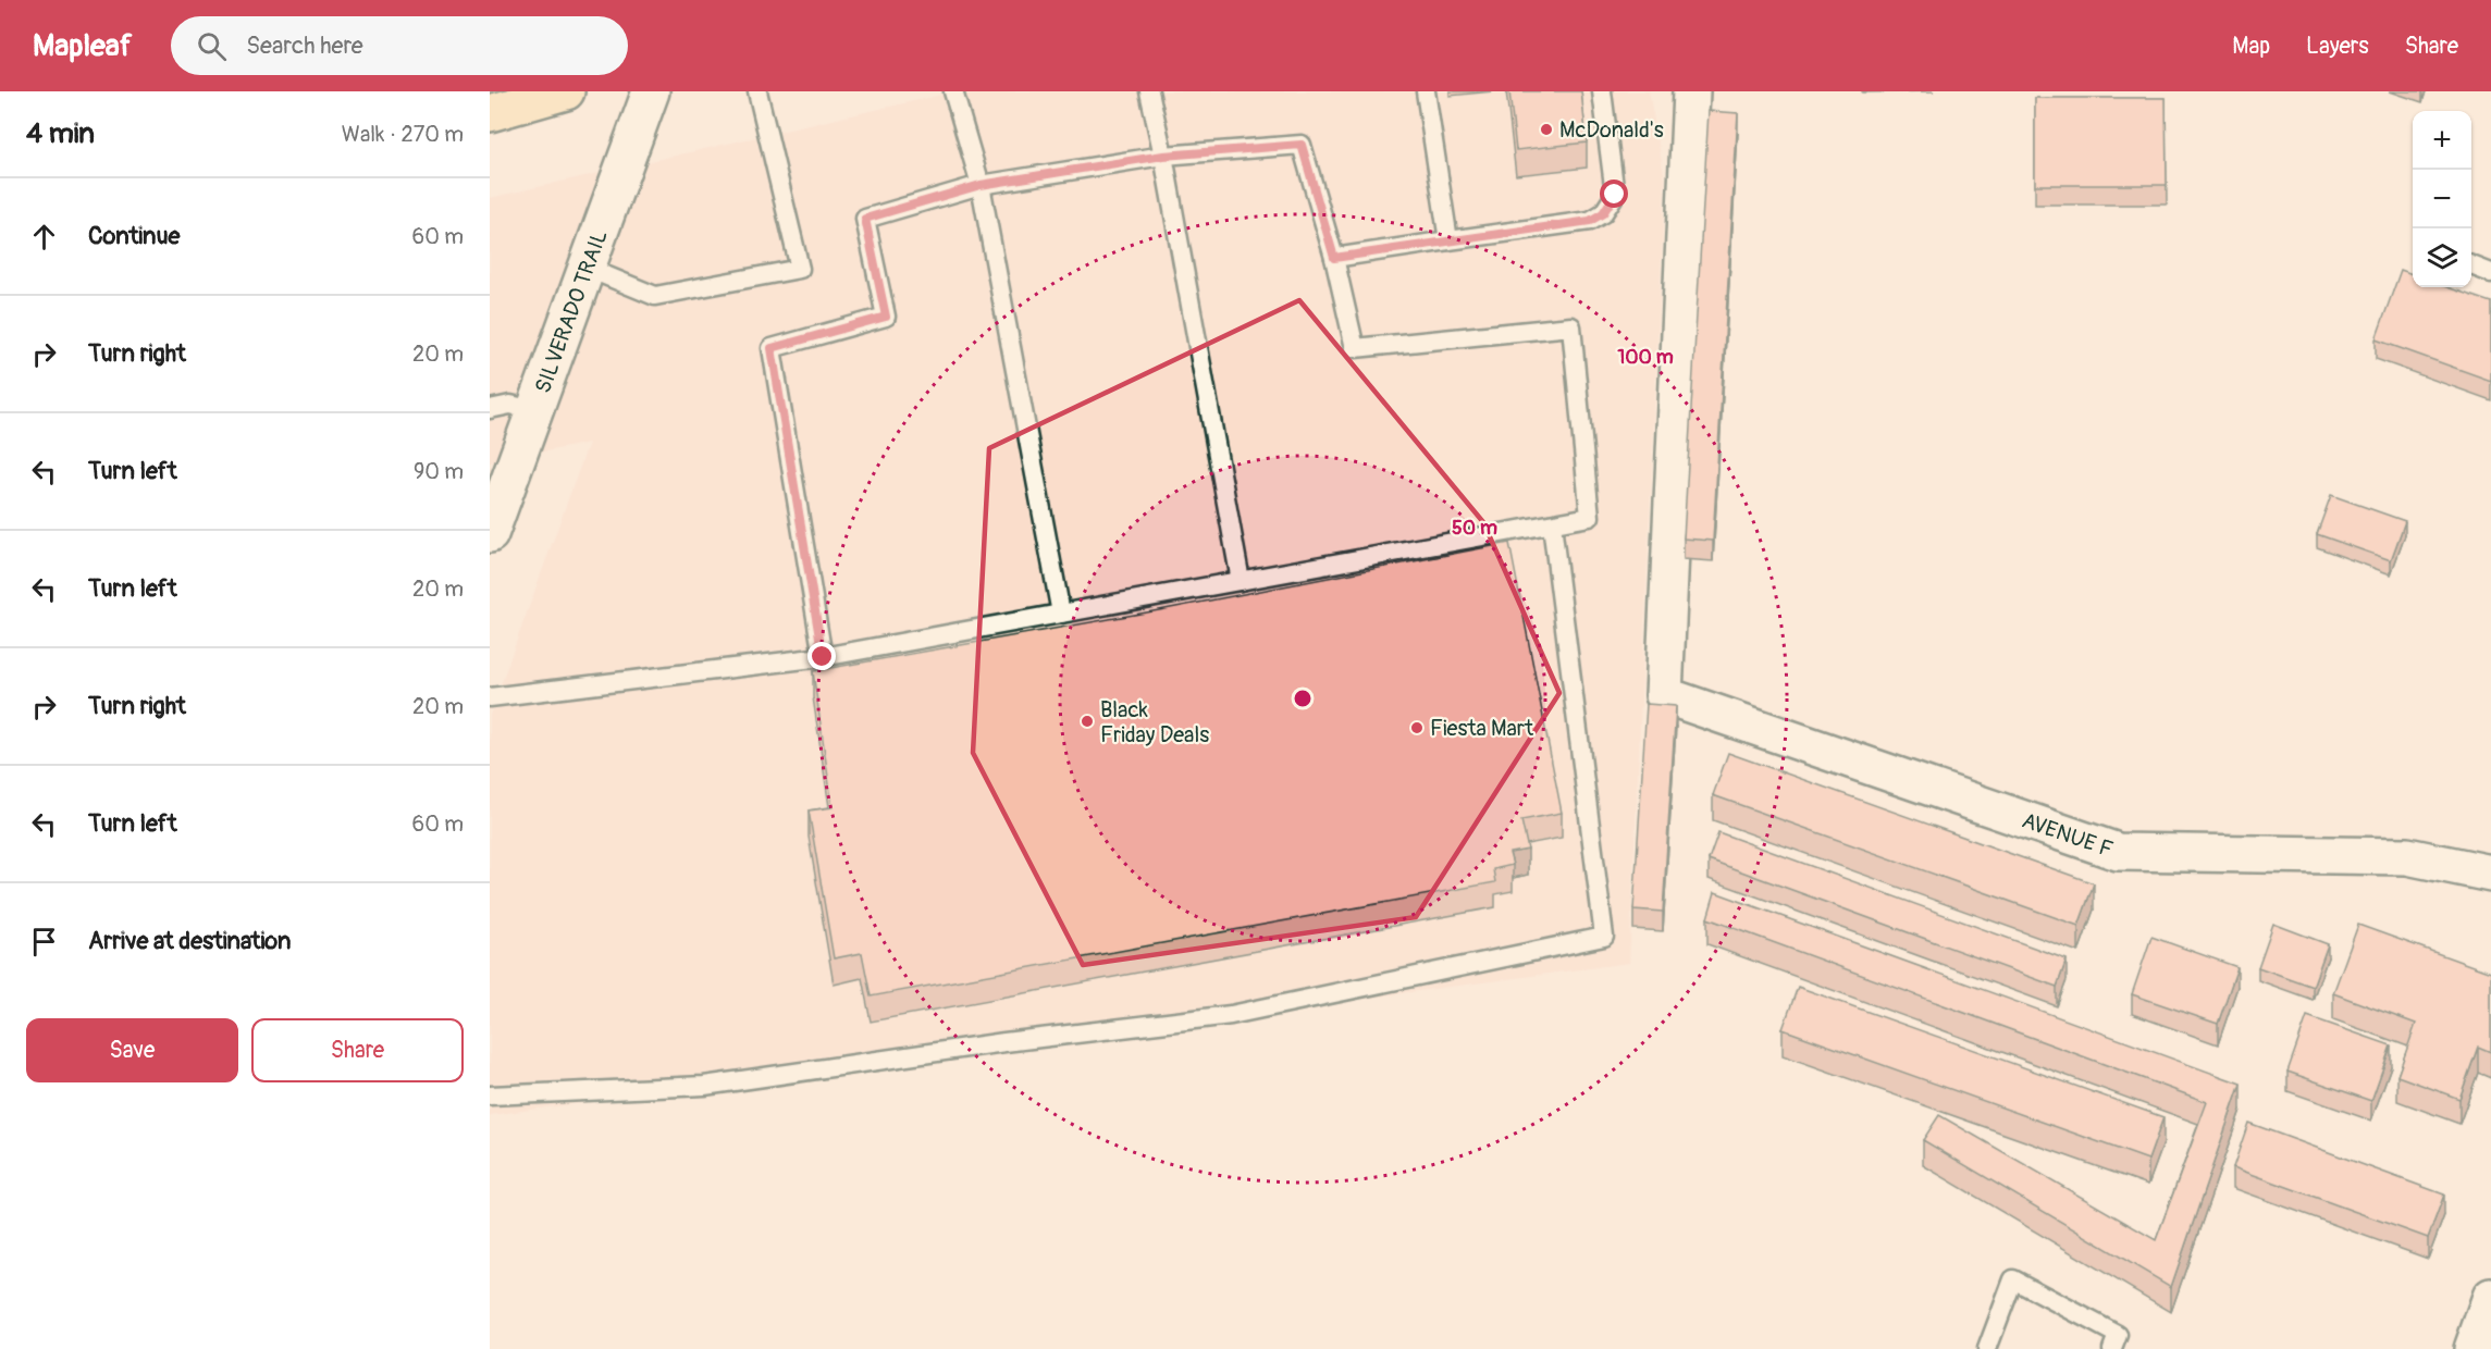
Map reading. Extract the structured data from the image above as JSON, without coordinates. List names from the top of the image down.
{
  "streets": {
    "street": ["SILVERADO TRAIL", "AVENUE F"]
  },
  "places": ["McDonald's", "Black Friday Deals", "Fiesta Mart"],
  "page": {
    "header": "Mapleaf",
    "search": "Search here",
    "nav": ["Map", "Layers", "Share"],
    "heading": ["4 min", "Walk · 270 m"],
    "map_buttons": ["+", "−"],
    "list": [
      ["Continue", "60 m"],
      ["Turn right", "20 m"],
      ["Turn left", "90 m"],
      ["Turn left", "20 m"],
      ["Turn right", "20 m"],
      ["Turn left", "60 m"],
      "Arrive at destination"
    ],
    "buttons": ["Save", "Share"]
  },
  "rings": ["100 m", "50 m"]
}
